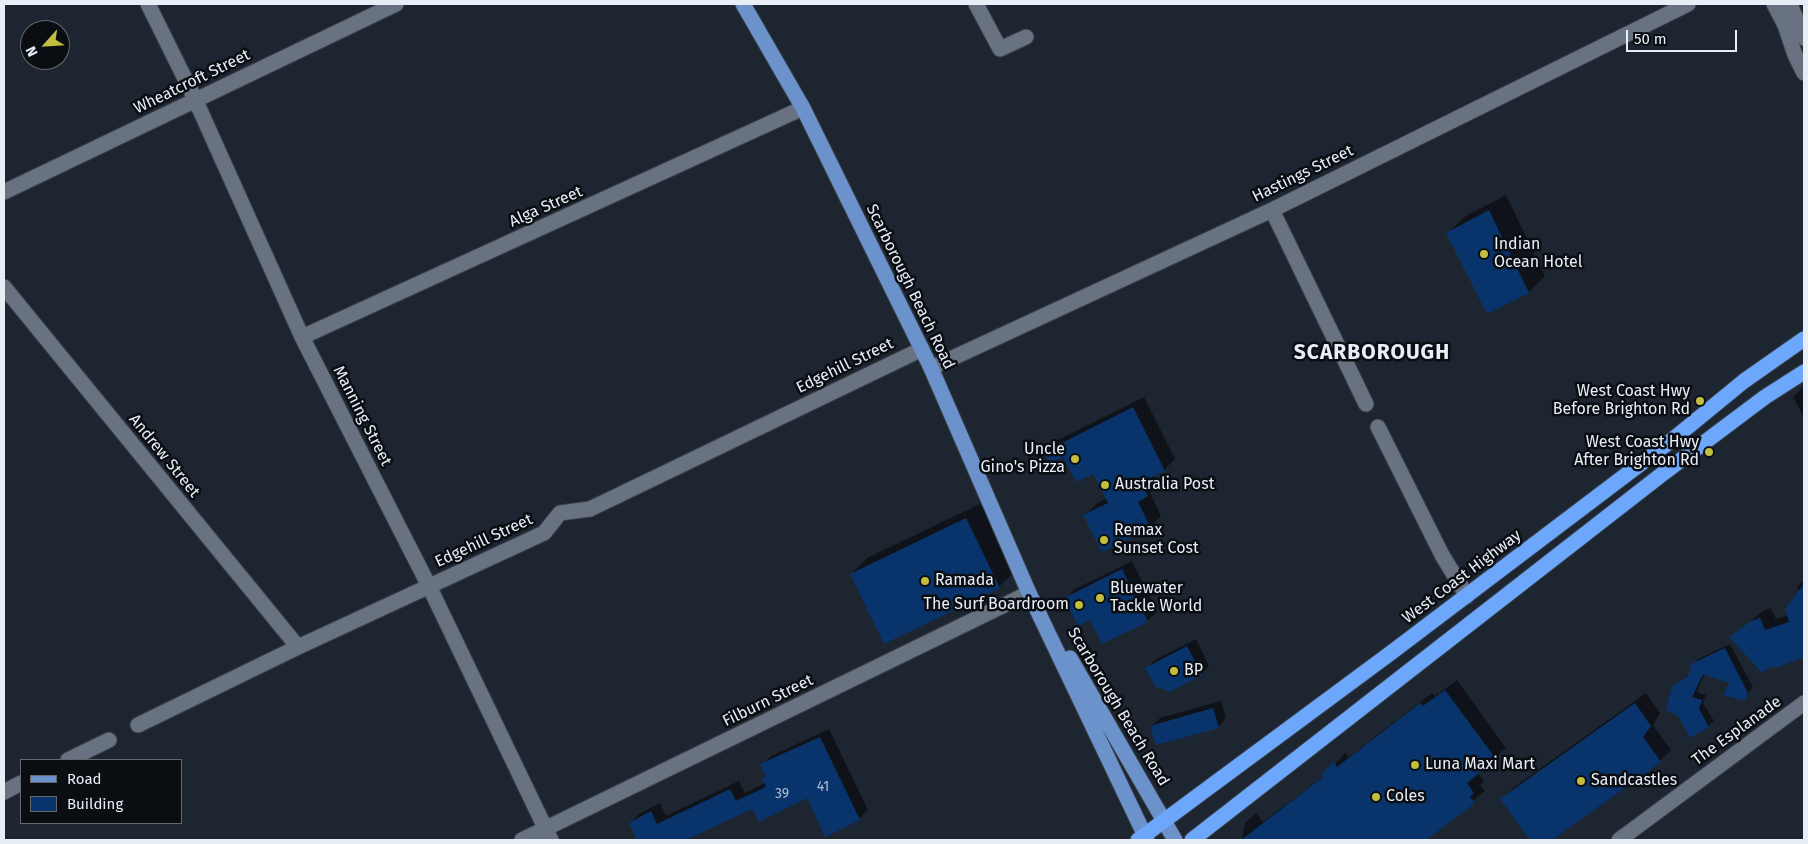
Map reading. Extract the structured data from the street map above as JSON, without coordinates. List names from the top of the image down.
{
  "streets": {
    "highway": ["West Coast Highway"],
    "main road": ["Scarborough Beach Road"],
    "street": [
      "Wheatcroft Street",
      "Hastings Street",
      "Alga Street",
      "Edgehill Street",
      "Manning Street",
      "Andrew Street",
      "Filburn Street",
      "The Esplanade"
    ]
  },
  "crossings": [
    ["Wheatcroft Street", "Manning Street"],
    ["Hastings Street", "Scarborough Beach Road"],
    ["Alga Street", "Scarborough Beach Road"],
    ["Alga Street", "Manning Street"],
    ["Scarborough Beach Road", "Edgehill Street"],
    ["Scarborough Beach Road", "West Coast Highway"],
    ["Scarborough Beach Road", "Filburn Street"],
    ["Edgehill Street", "Manning Street"],
    ["Edgehill Street", "Andrew Street"],
    ["Manning Street", "Filburn Street"]
  ],
  "districts": ["SCARBOROUGH"],
  "places": [
    "Indian Ocean Hotel",
    "West Coast Hwy Before Brighton Rd",
    "West Coast Hwy After Brighton Rd",
    "Uncle Gino's Pizza",
    "Australia Post",
    "Remax Sunset Cost",
    "Ramada",
    "Bluewater Tackle World",
    "The Surf Boardroom",
    "BP",
    "Luna Maxi Mart",
    "Sandcastles",
    "Coles"
  ],
  "house_numbers": ["41", "39"],
  "legend": ["Road", "Building"],
  "scale_bar": "50 m",
  "north": "bottom left"
}
